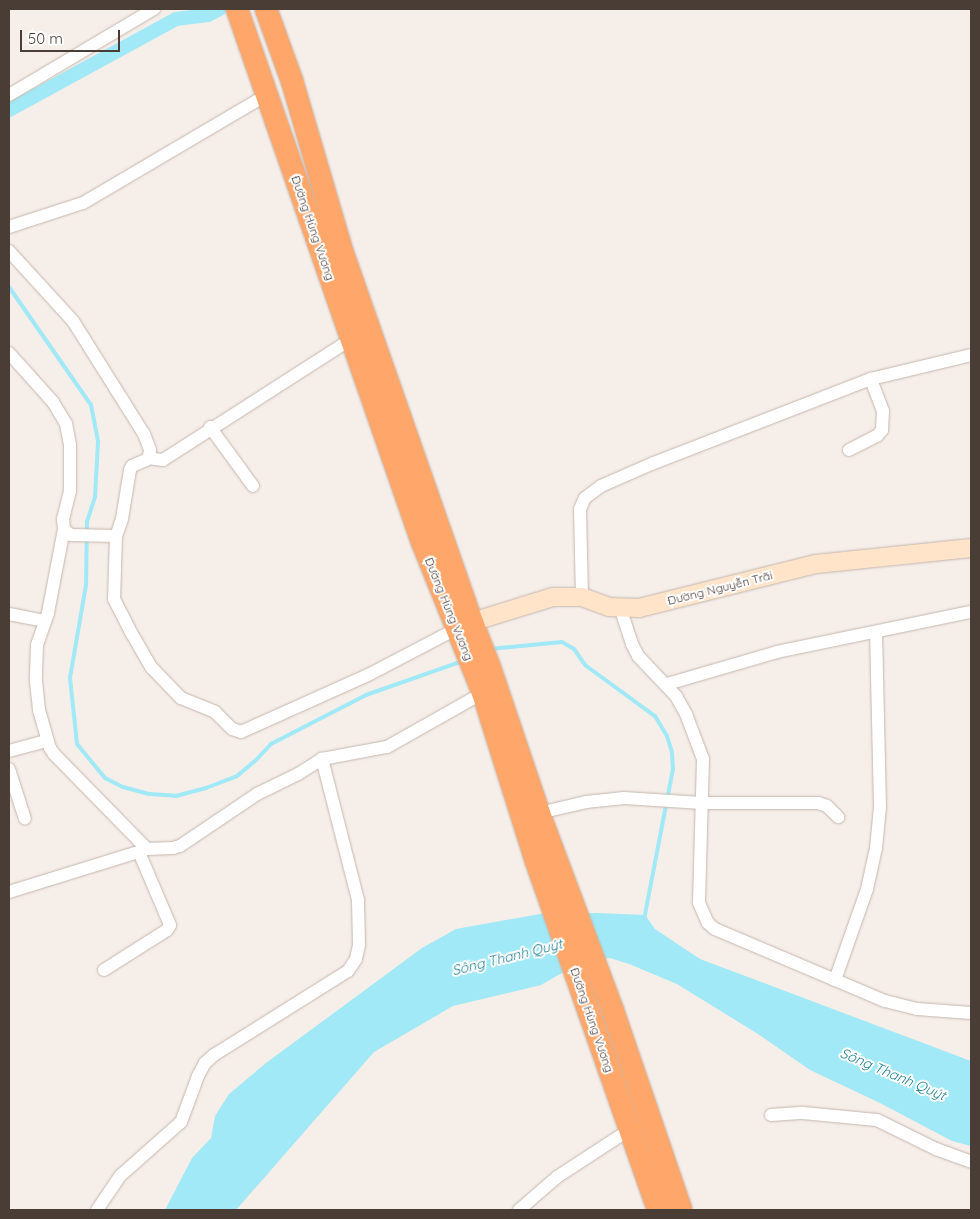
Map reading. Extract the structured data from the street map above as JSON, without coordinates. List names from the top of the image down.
{
  "streets": {
    "highway": ["Đường Hùng Vương"],
    "street": ["Đường Nguyễn Trãi"]
  },
  "crossings": [
    ["Đường Hùng Vương", "Đường Nguyễn Trãi"]
  ],
  "water": ["Sông Thanh Quýt"],
  "scale_bar": "50 m"
}
